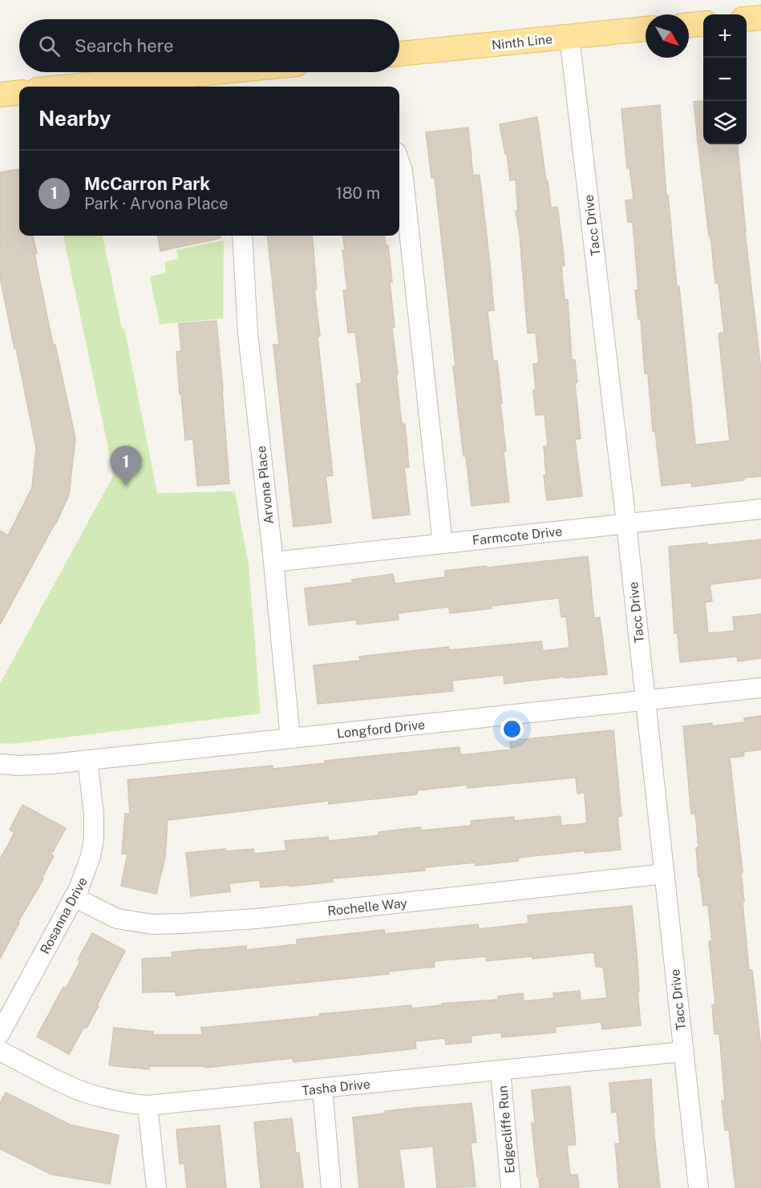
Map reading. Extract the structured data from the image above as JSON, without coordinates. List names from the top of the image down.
{
  "streets": {
    "main road": ["Ninth Line"],
    "street": [
      "Tacc Drive",
      "Arvona Place",
      "Farmcote Drive",
      "Longford Drive",
      "Rochelle Way",
      "Rosanna Drive",
      "Tasha Drive",
      "Edgecliffe Run"
    ]
  },
  "crossings": [
    ["Ninth Line", "Tacc Drive"],
    ["Tacc Drive", "Farmcote Drive"],
    ["Tacc Drive", "Longford Drive"],
    ["Tacc Drive", "Rochelle Way"],
    ["Tacc Drive", "Tasha Drive"],
    ["Arvona Place", "Farmcote Drive"],
    ["Arvona Place", "Longford Drive"],
    ["Longford Drive", "Rosanna Drive"],
    ["Rochelle Way", "Rosanna Drive"],
    ["Tasha Drive", "Edgecliffe Run"]
  ],
  "north": "bottom right",
  "page": {
    "map_buttons": ["+", "−"],
    "search": "Search here",
    "heading": "Nearby",
    "list": [
      {
        "mark": "1",
        "name": "McCarron Park",
        "note": "Park · Arvona Place",
        "value": "180 m"
      }
    ],
    "pins": "1"
  }
}
